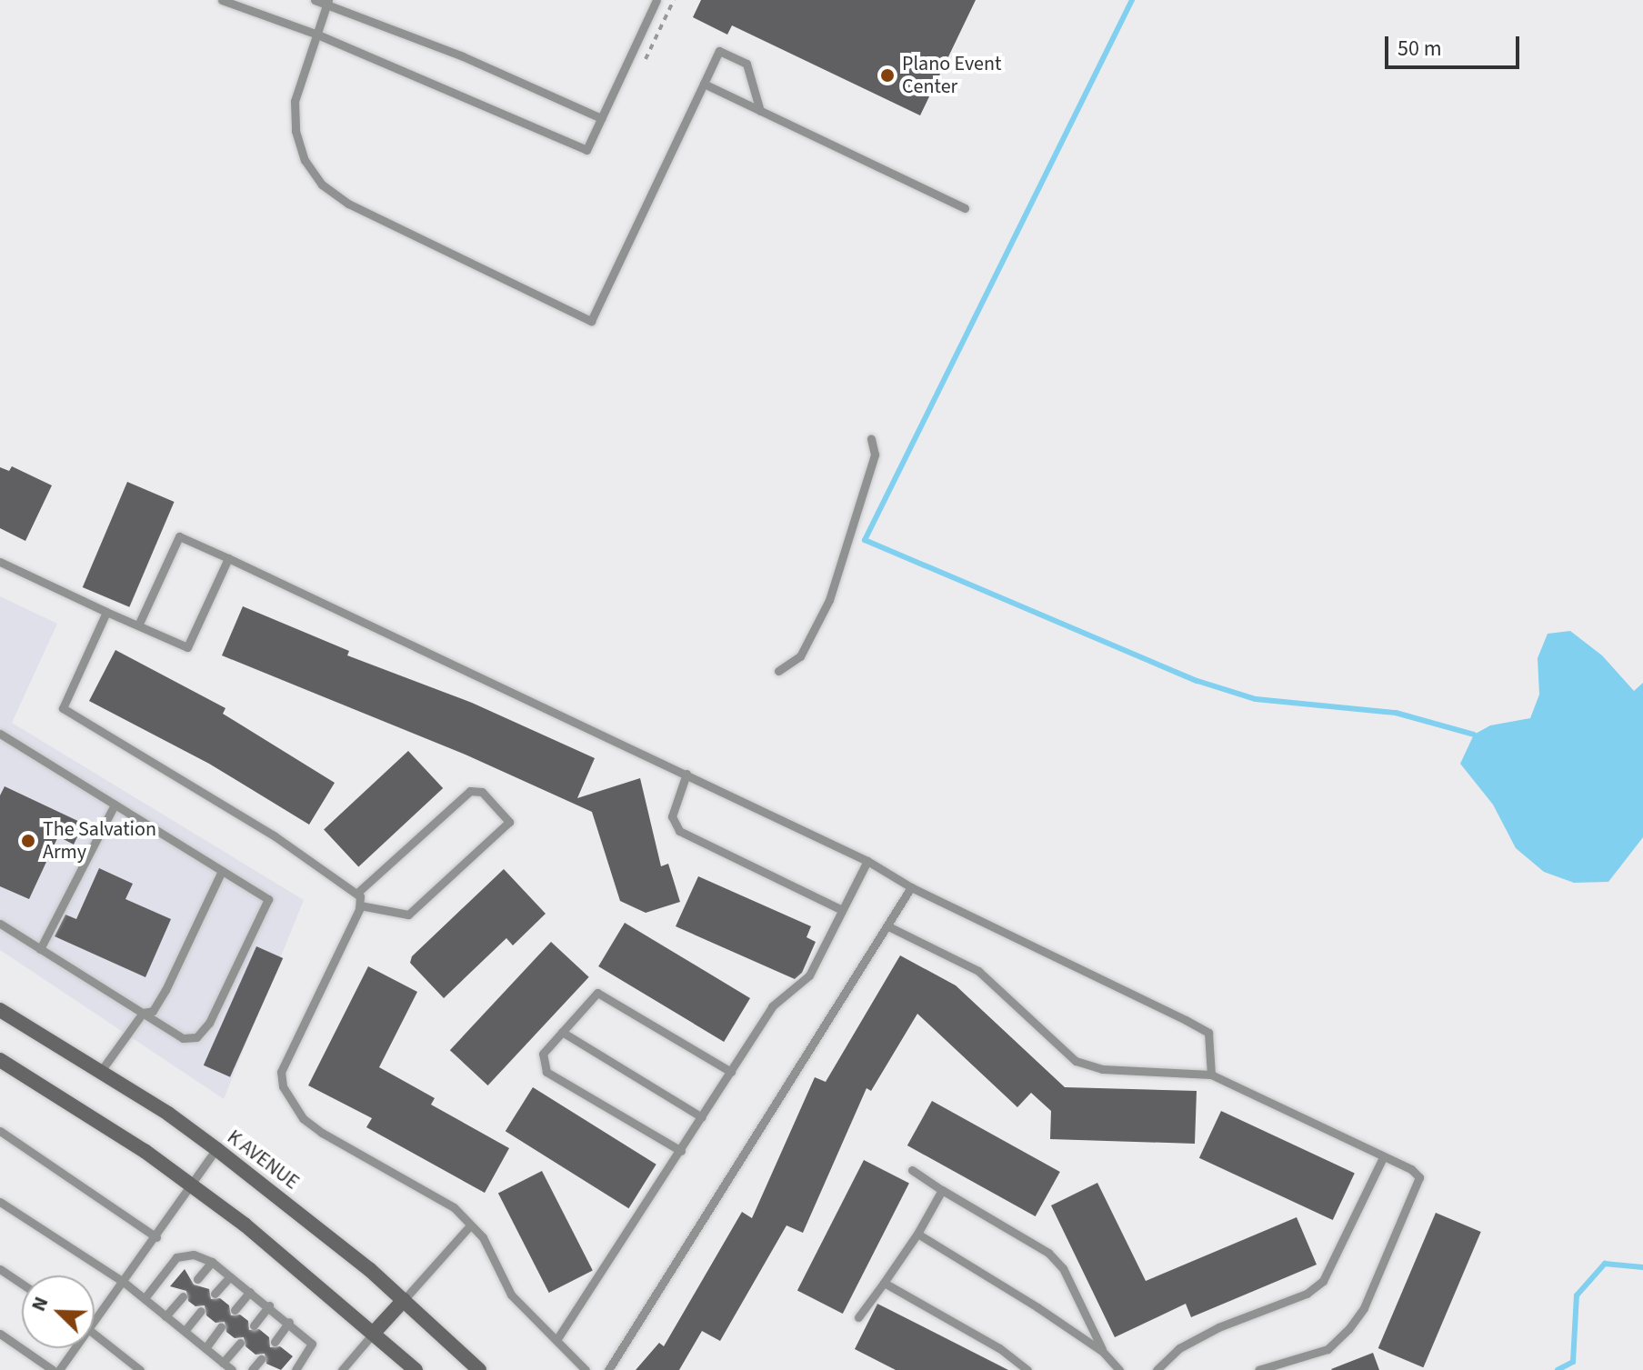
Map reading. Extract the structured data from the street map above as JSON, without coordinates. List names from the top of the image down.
{
  "streets": {
    "main road": ["K AVENUE"]
  },
  "places": ["Plano Event Center", "The Salvation Army"],
  "scale_bar": "50 m",
  "north": "top left"
}
